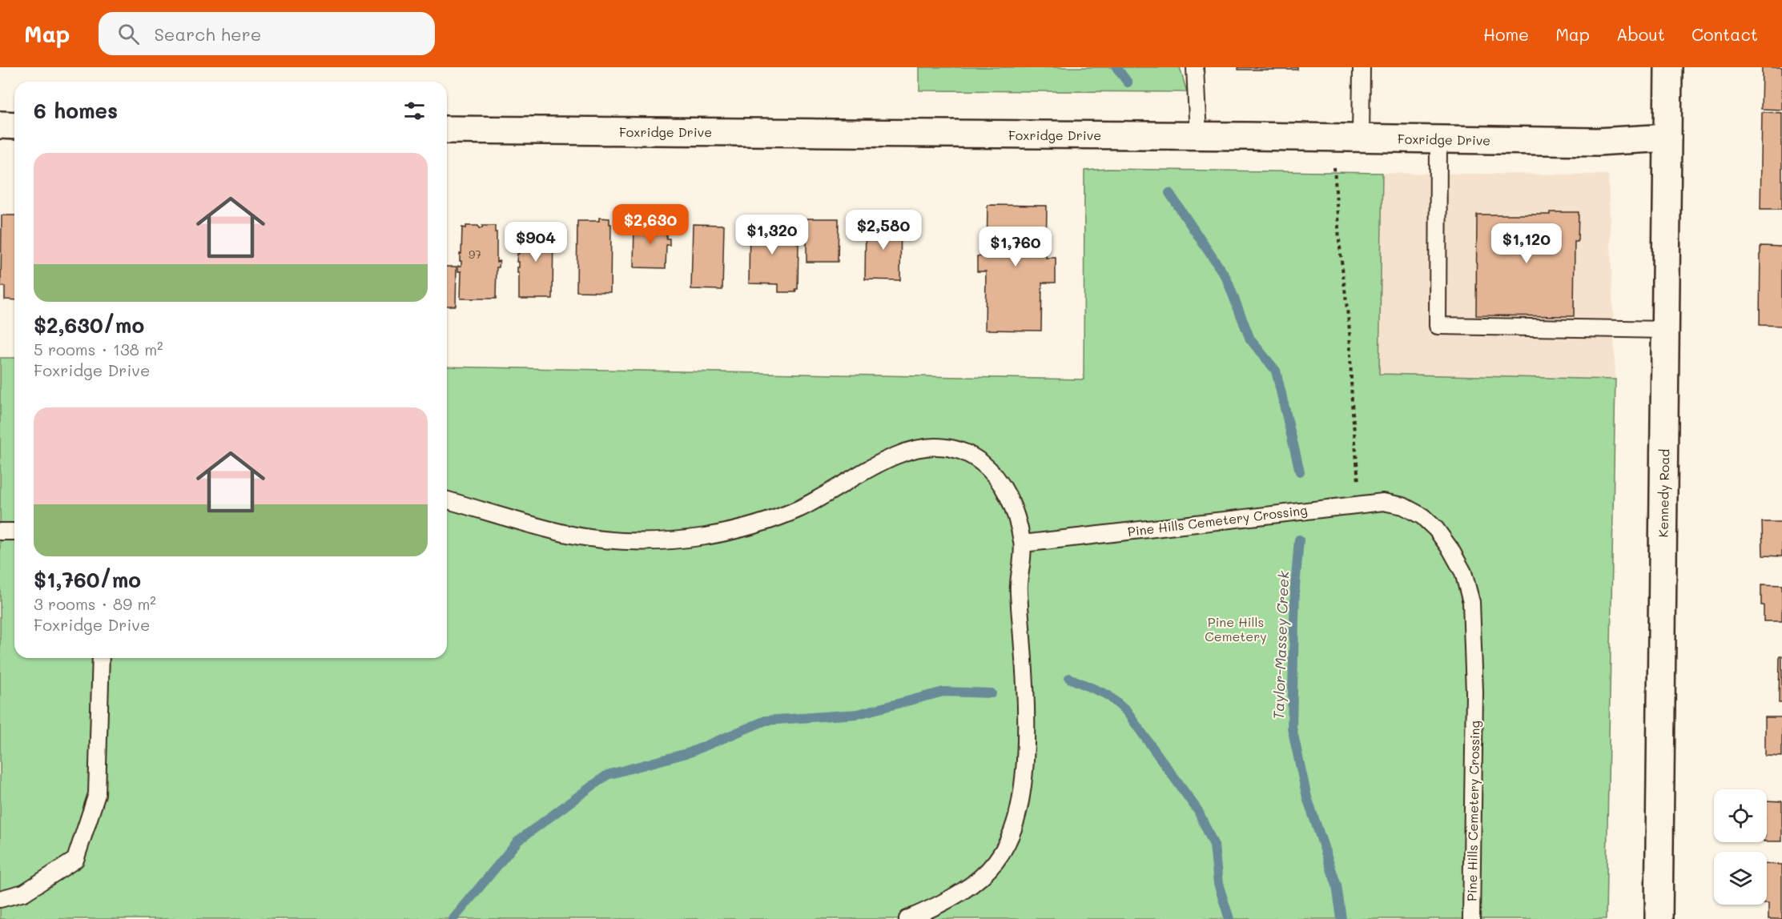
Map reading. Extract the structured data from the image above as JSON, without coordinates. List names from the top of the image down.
{
  "streets": {
    "street": ["Foxridge Drive", "Kennedy Road"],
    "lane": ["Pine Hills Cemetery Crossing"]
  },
  "crossings": [
    ["Foxridge Drive", "Kennedy Road"]
  ],
  "water": ["Taylor-Massey Creek"],
  "parks": ["Pine Hills Cemetery"],
  "house_numbers": ["97"],
  "page": {
    "header": "Map",
    "search": "Search here",
    "nav": [
      "Home",
      "Map",
      "About",
      "Contact"
    ],
    "heading": "6 homes",
    "list": [
      {
        "name": "$2,630/mo",
        "note": "5 rooms · 138 m² · Foxridge Drive"
      },
      {
        "name": "$1,760/mo",
        "note": "3 rooms · 89 m² · Foxridge Drive"
      }
    ],
    "price": [
      "$2,630",
      "$2,580",
      "$1,320",
      "$904",
      "$1,120",
      "$1,760"
    ]
  }
}
